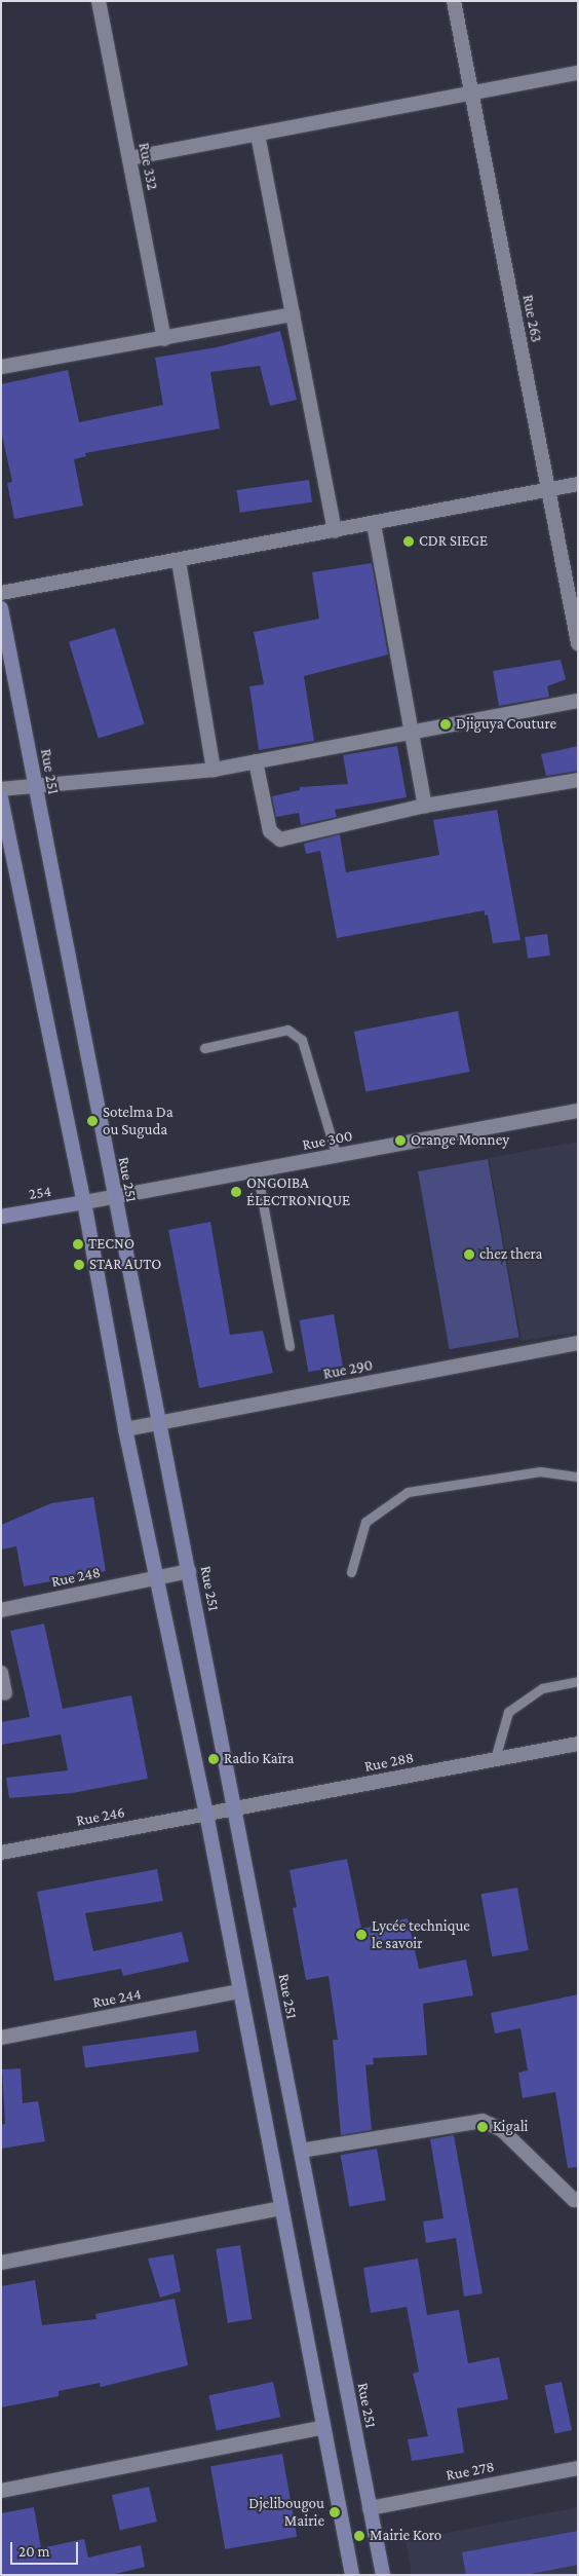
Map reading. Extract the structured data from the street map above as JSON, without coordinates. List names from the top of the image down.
{
  "streets": {
    "main road": ["Rue 251", "254"],
    "street": [
      "Rue 332",
      "Rue 263",
      "Rue 300",
      "Rue 290",
      "Rue 248",
      "Rue 288",
      "Rue 246",
      "Rue 244",
      "Rue 278"
    ]
  },
  "crossings": [
    ["Rue 251", "Rue 300"],
    ["Rue 251", "Rue 290"],
    ["Rue 251", "Rue 248"],
    ["Rue 251", "Rue 288"],
    ["Rue 251", "Rue 278"],
    ["Rue 300", "254"],
    ["Rue 288", "Rue 246"]
  ],
  "places": [
    "CDR SIEGE",
    "Djiguya Couture",
    "Sotelma Da ou Suguda",
    "Orange Monney",
    "ONGOIBA ÉLECTRONIQUE",
    "TECNO",
    "chez thera",
    "STAR AUTO",
    "Radio Kaïra",
    "Lycée technique le savoir",
    "Kigali",
    "Djelibougou Mairie",
    "Mairie Koro"
  ],
  "scale_bar": "20 m"
}
